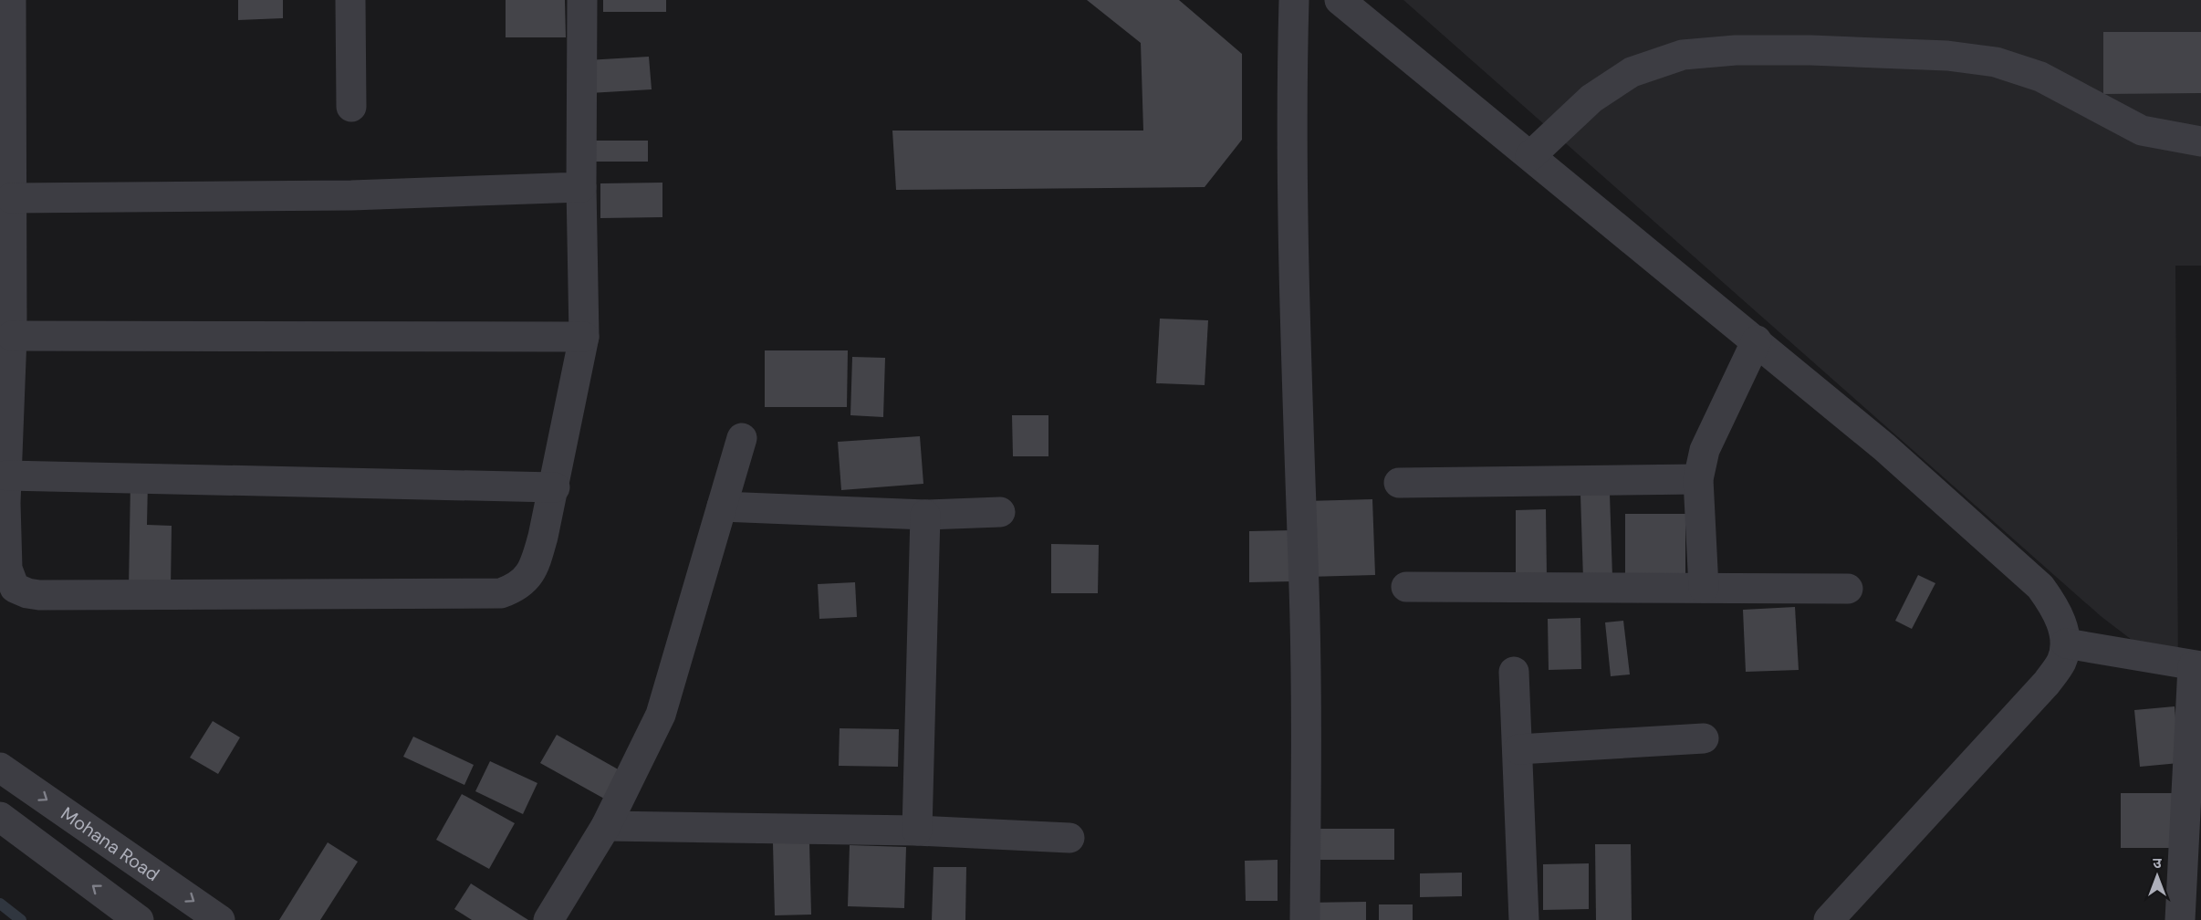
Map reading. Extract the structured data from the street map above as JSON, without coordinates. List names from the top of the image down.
{
  "streets": {
    "street": ["Mohana Road"]
  },
  "north": "top"
}
